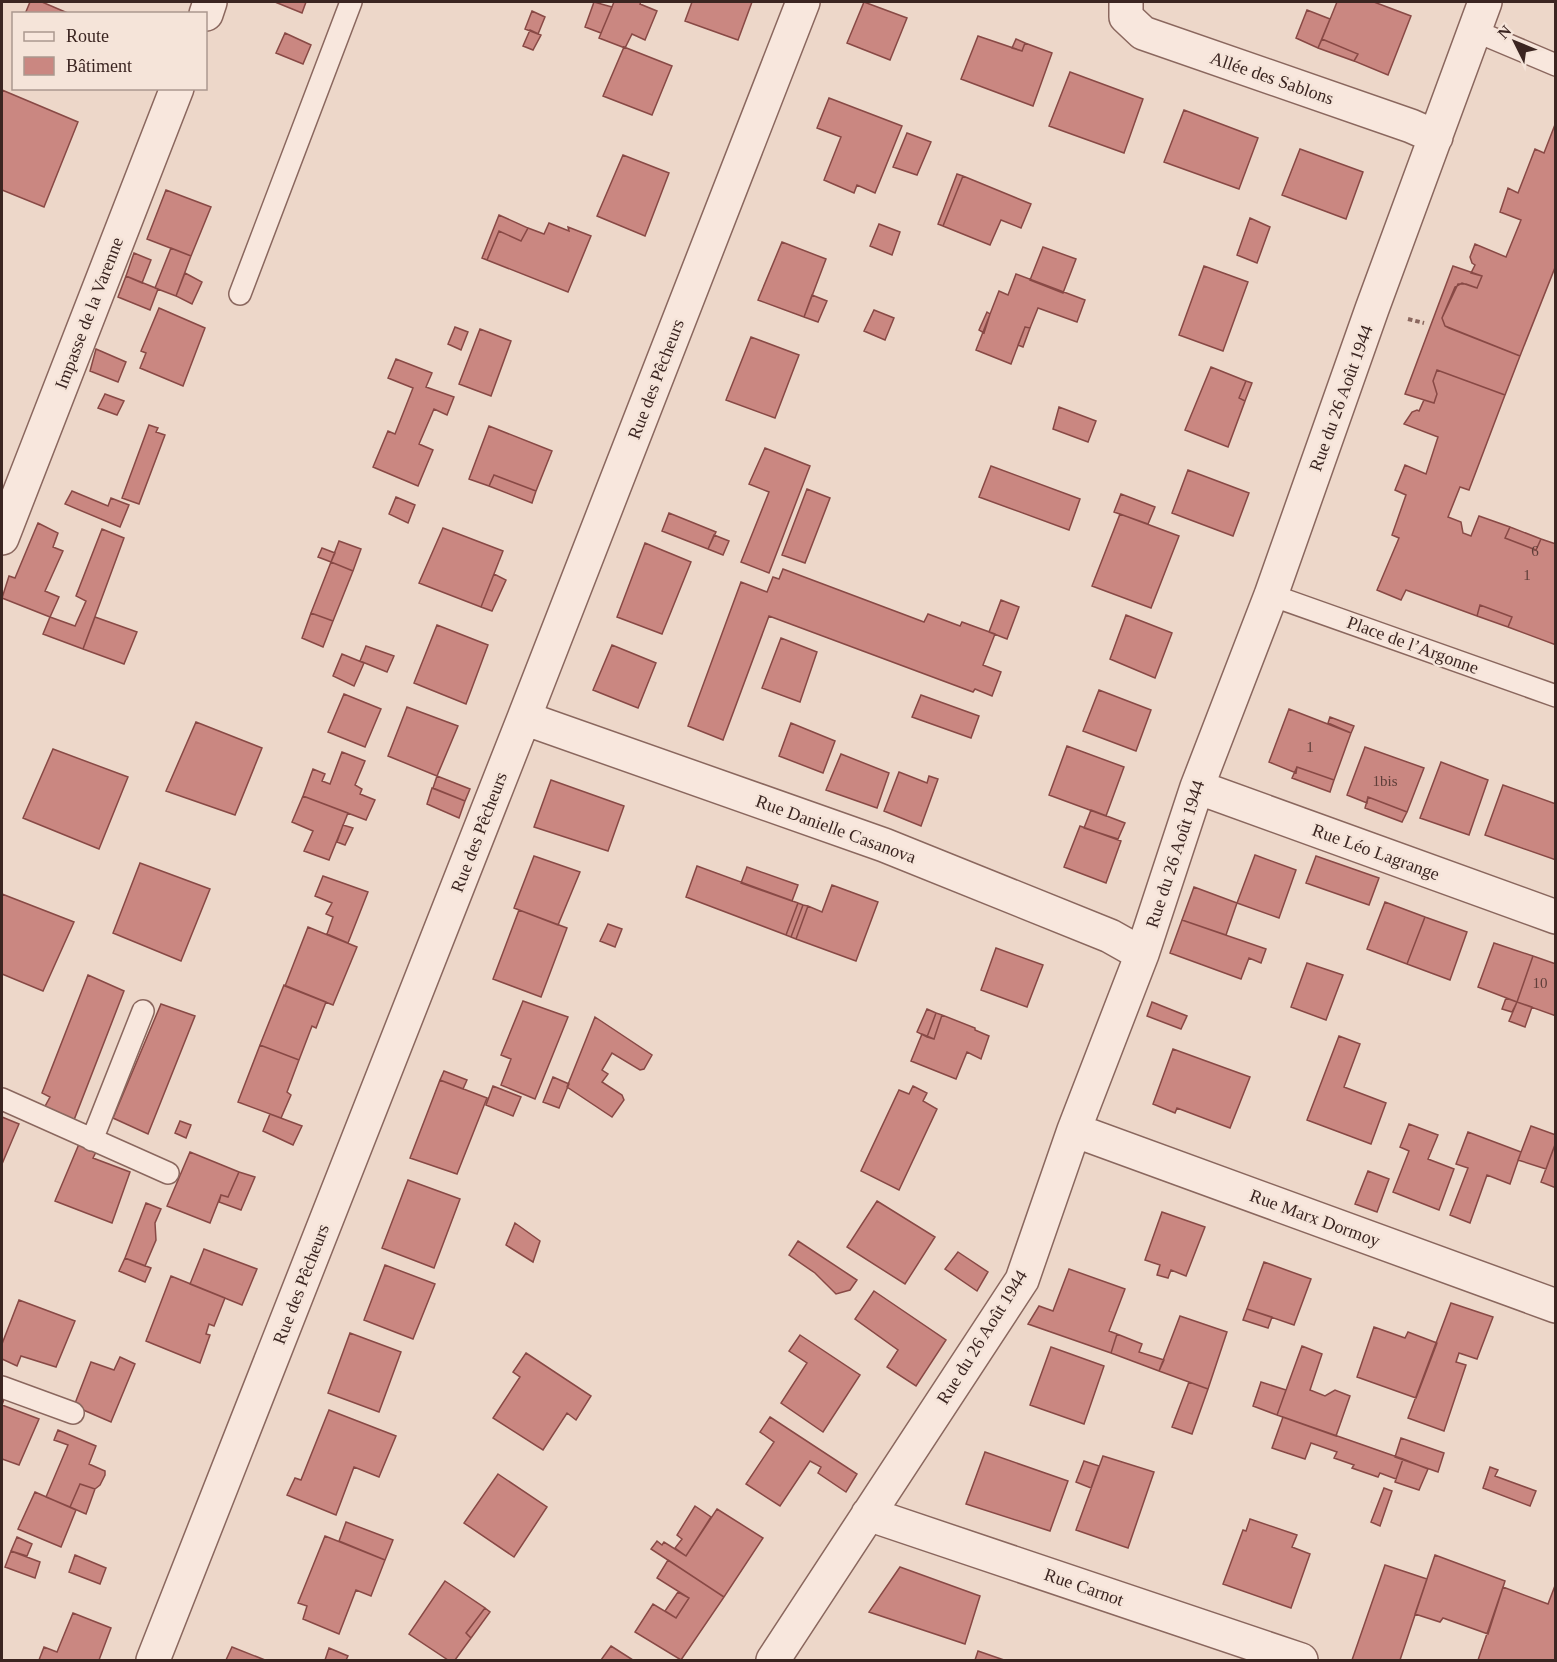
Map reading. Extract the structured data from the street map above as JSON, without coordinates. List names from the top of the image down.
{
  "streets": {
    "street": [
      "Allée des Sablons",
      "Impasse de la Varenne",
      "Rue des Pêcheurs",
      "Rue du 26 Août 1944",
      "Rue Danielle Casanova",
      "Rue Léo Lagrange",
      "Rue Marx Dormoy",
      "Rue Carnot"
    ],
    "lane": ["Place de l’Argonne"]
  },
  "crossings": [
    ["Allée des Sablons", "Rue du 26 Août 1944"],
    ["Rue des Pêcheurs", "Rue Danielle Casanova"],
    ["Rue du 26 Août 1944", "Place de l’Argonne"],
    ["Rue du 26 Août 1944", "Rue Danielle Casanova"],
    ["Rue du 26 Août 1944", "Rue Léo Lagrange"],
    ["Rue du 26 Août 1944", "Rue Marx Dormoy"],
    ["Rue du 26 Août 1944", "Rue Carnot"]
  ],
  "house_numbers": [
    "6",
    "1",
    "1",
    "1bis",
    "10"
  ],
  "legend": ["Route", "Bâtiment"],
  "north": "top left"
}
